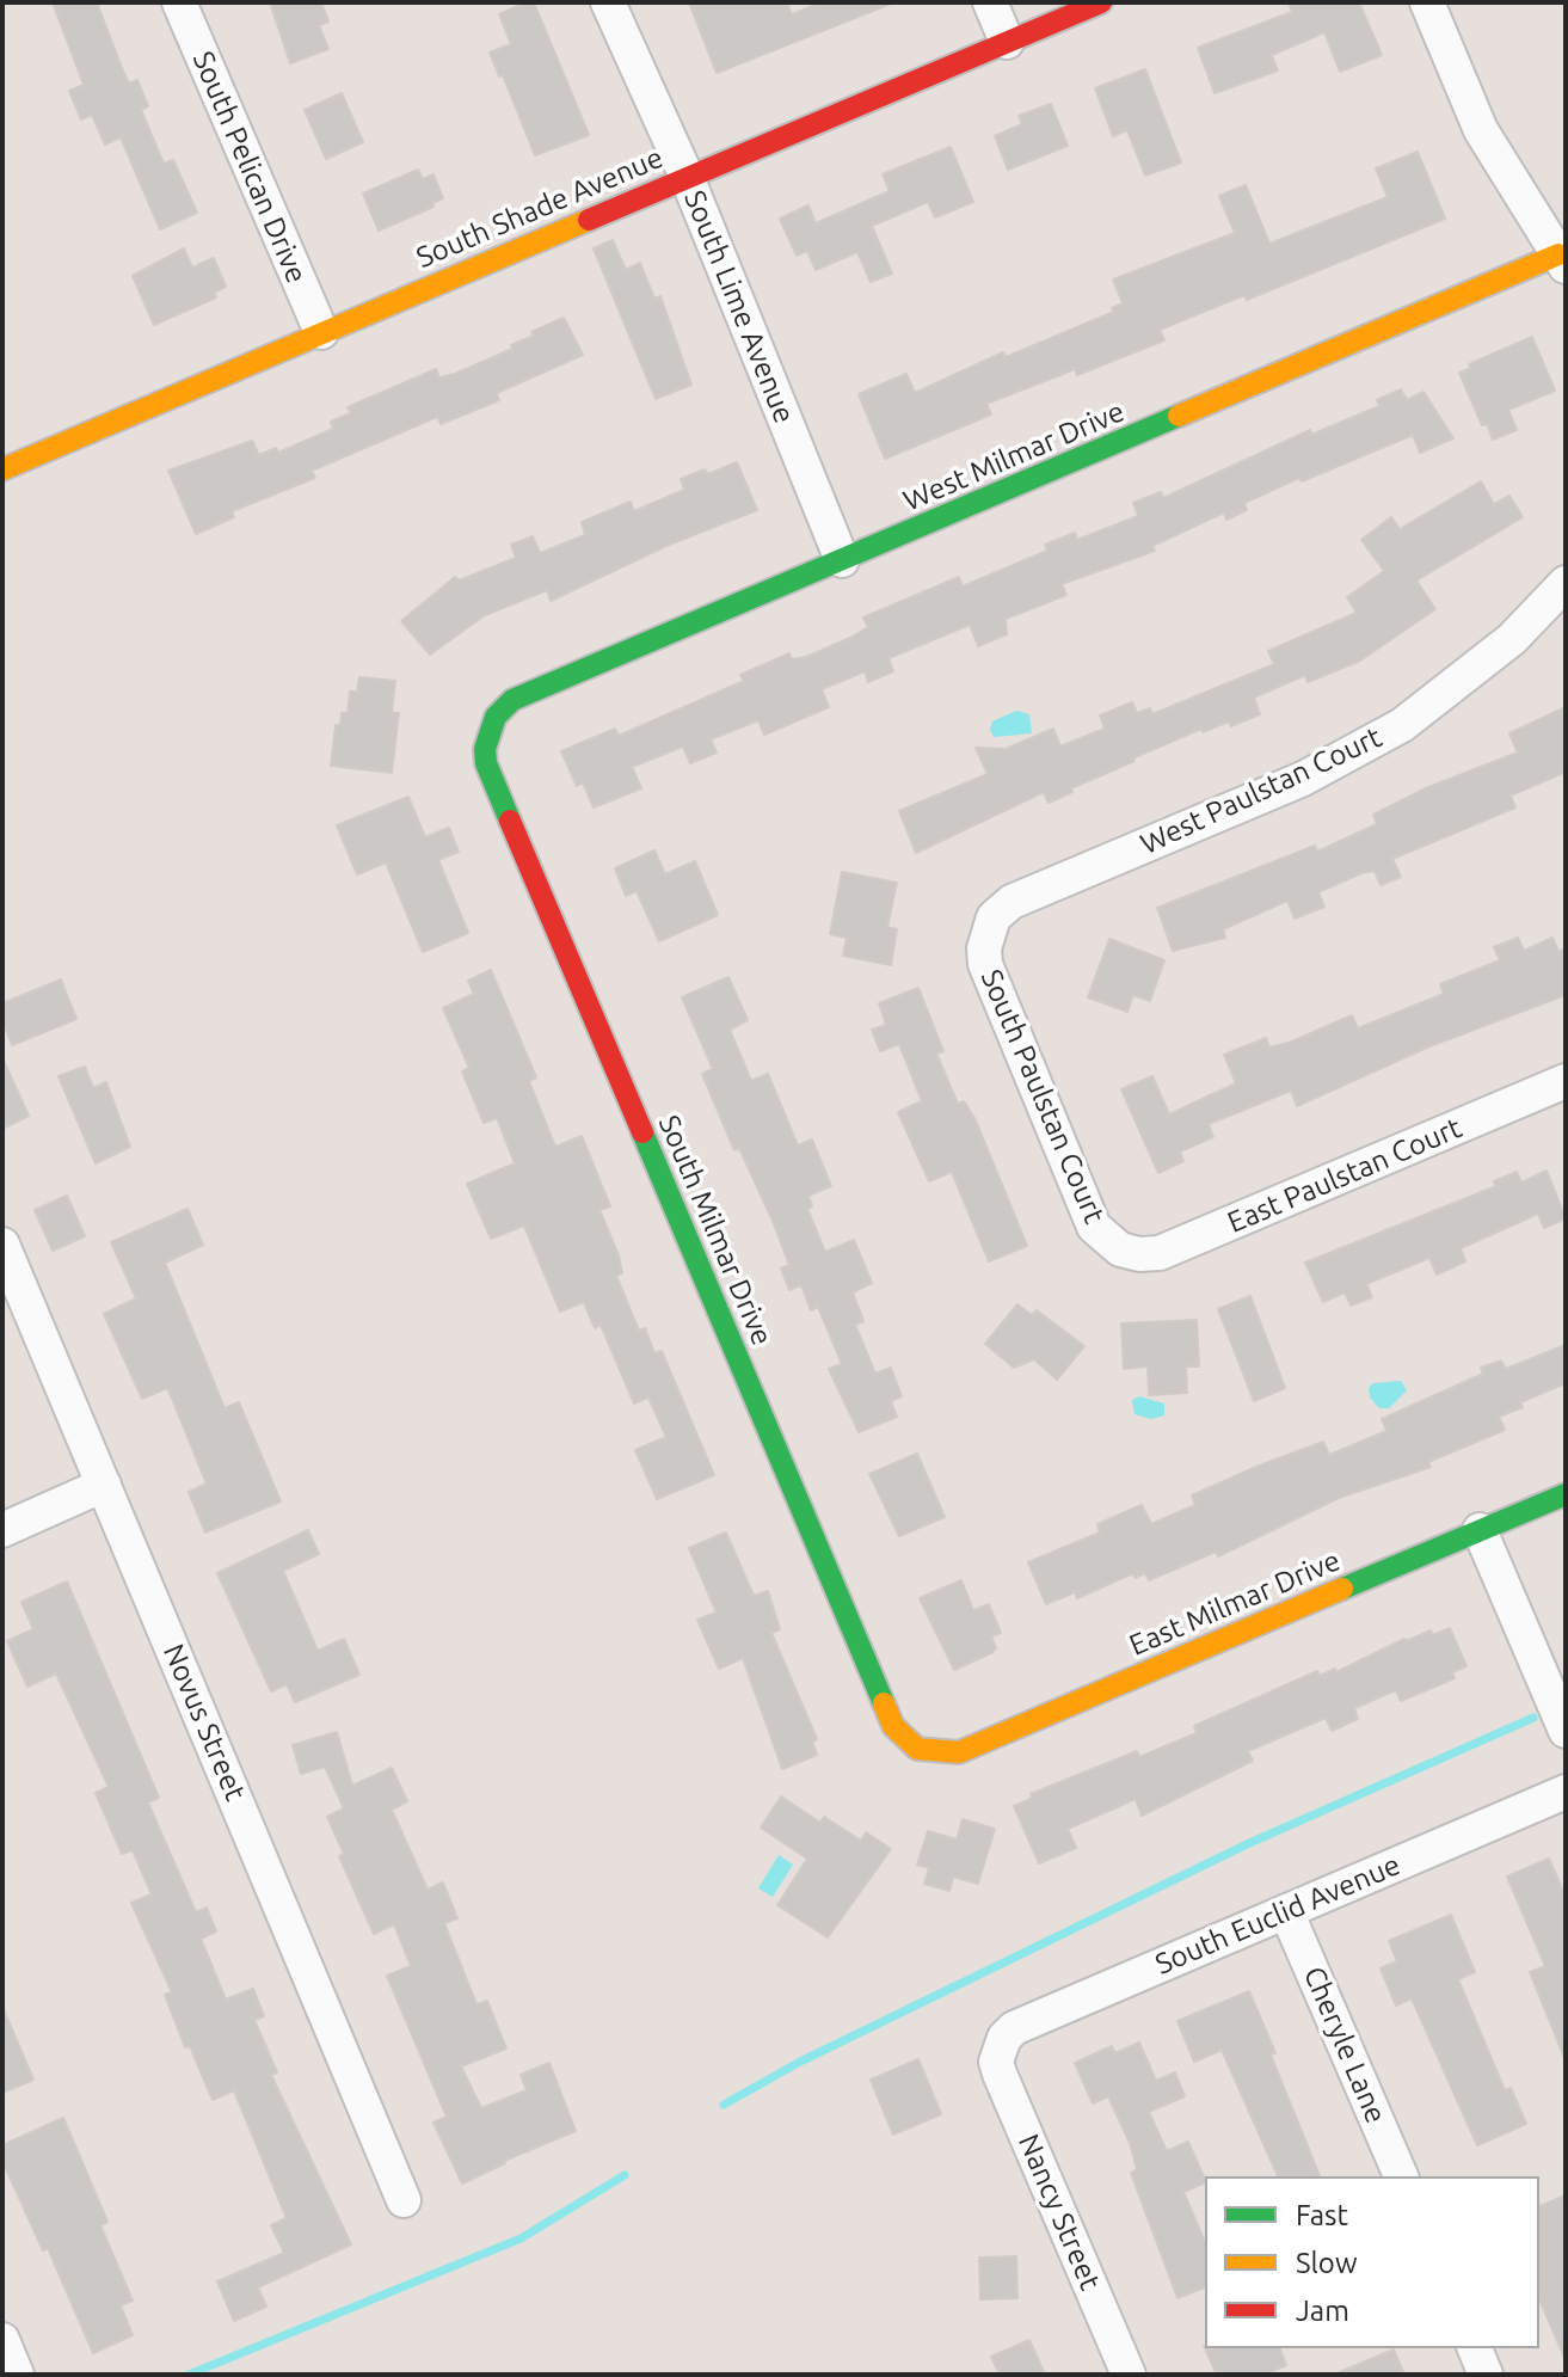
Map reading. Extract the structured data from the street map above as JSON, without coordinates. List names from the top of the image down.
{
  "streets": {
    "street": [
      "South Pelican Drive",
      "South Shade Avenue",
      "South Lime Avenue",
      "West Milmar Drive",
      "West Paulstan Court",
      "South Paulstan Court",
      "East Paulstan Court",
      "South Milmar Drive",
      "East Milmar Drive",
      "Novus Street",
      "South Euclid Avenue",
      "Cheryle Lane",
      "Nancy Street"
    ]
  },
  "crossings": [
    ["South Pelican Drive", "South Shade Avenue"],
    ["South Shade Avenue", "South Lime Avenue"],
    ["South Lime Avenue", "West Milmar Drive"],
    ["West Milmar Drive", "South Milmar Drive"],
    ["West Paulstan Court", "South Paulstan Court"],
    ["South Paulstan Court", "East Paulstan Court"],
    ["South Milmar Drive", "East Milmar Drive"],
    ["South Euclid Avenue", "Cheryle Lane"],
    ["South Euclid Avenue", "Nancy Street"]
  ],
  "legend": ["Fast", "Slow", "Jam"]
}
